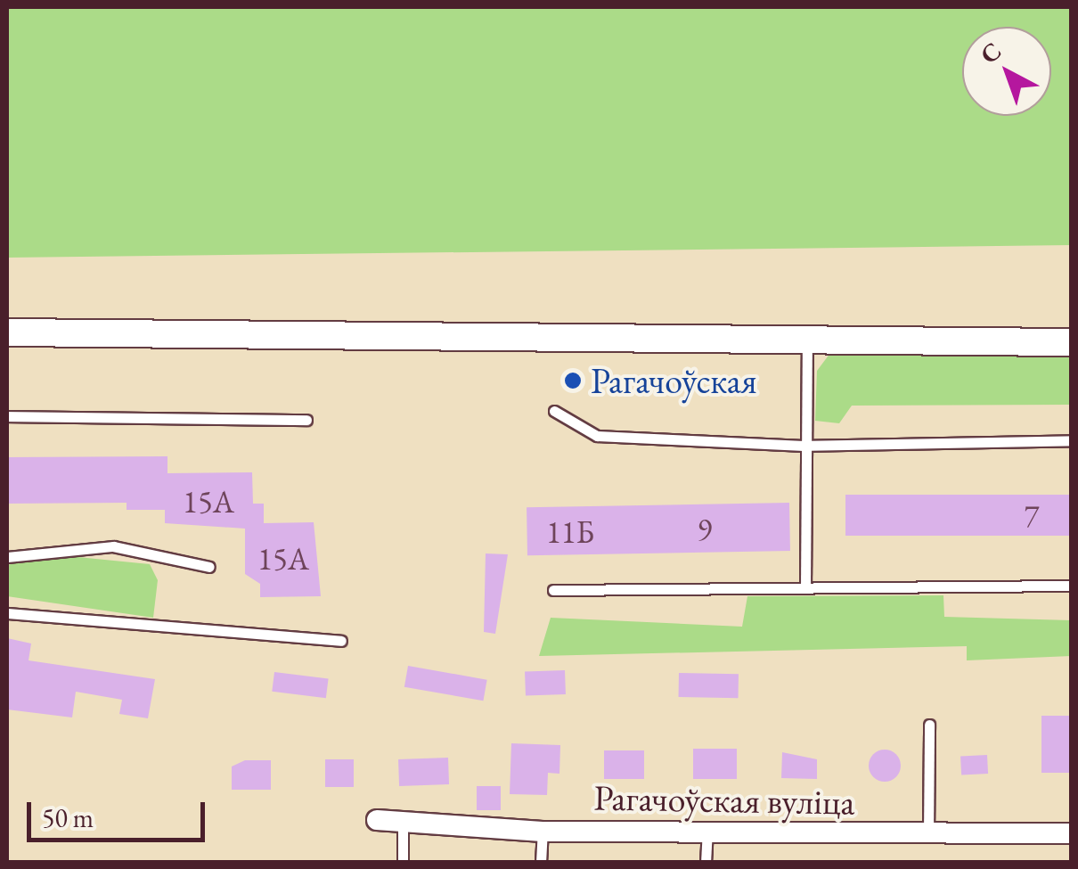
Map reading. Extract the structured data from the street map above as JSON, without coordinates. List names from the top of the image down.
{
  "streets": {
    "street": ["Рагачоўская вуліца"]
  },
  "places": ["Рагачоўская"],
  "house_numbers": [
    "15А",
    "7",
    "9",
    "11Б",
    "15А"
  ],
  "scale_bar": "50 m",
  "north": "top left"
}
